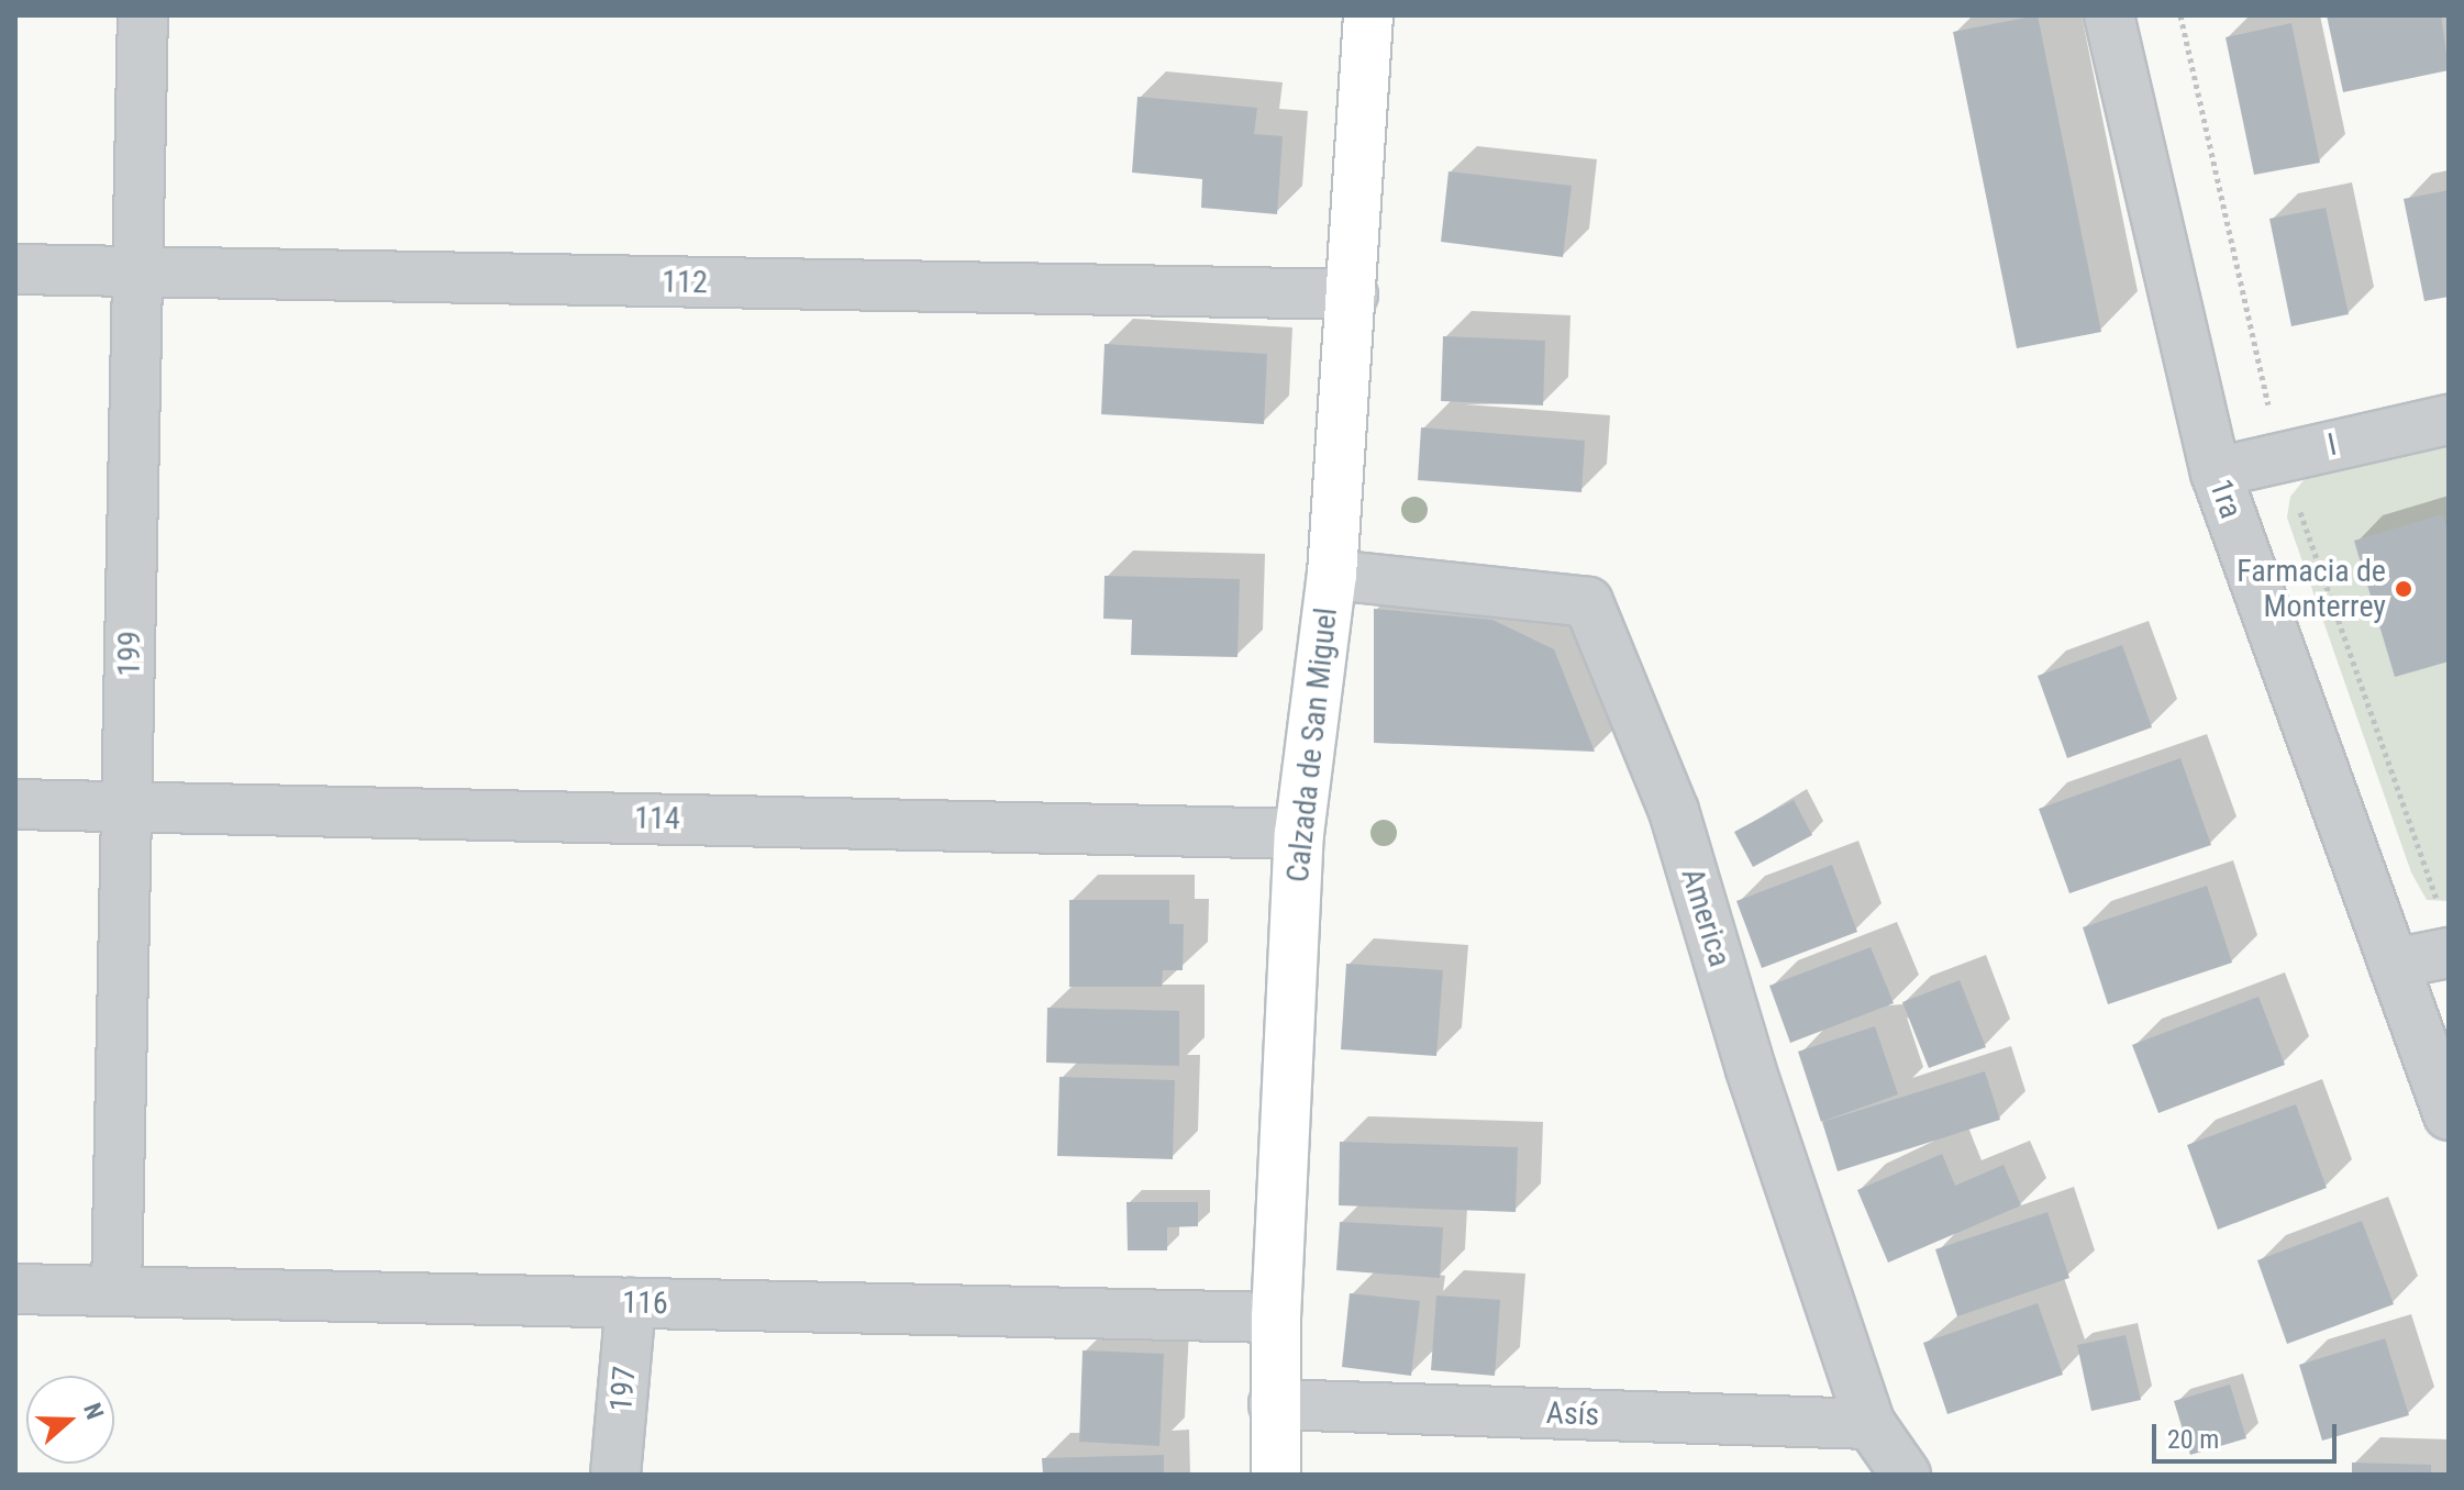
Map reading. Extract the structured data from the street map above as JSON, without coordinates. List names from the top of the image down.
{
  "streets": {
    "main road": ["Calzada de San Miguel"],
    "street": [
      "112",
      "I",
      "1ra",
      "199",
      "114",
      "America",
      "116",
      "197",
      "Asís"
    ]
  },
  "crossings": [
    ["112", "199"],
    ["112", "Calzada de San Miguel"],
    ["I", "1ra"],
    ["199", "114"],
    ["199", "116"],
    ["Calzada de San Miguel", "114"],
    ["Calzada de San Miguel", "America"],
    ["Calzada de San Miguel", "116"],
    ["Calzada de San Miguel", "Asís"],
    ["America", "Asís"],
    ["116", "197"]
  ],
  "places": ["Farmacia de Monterrey"],
  "scale_bar": "20 m",
  "north": "right"
}
